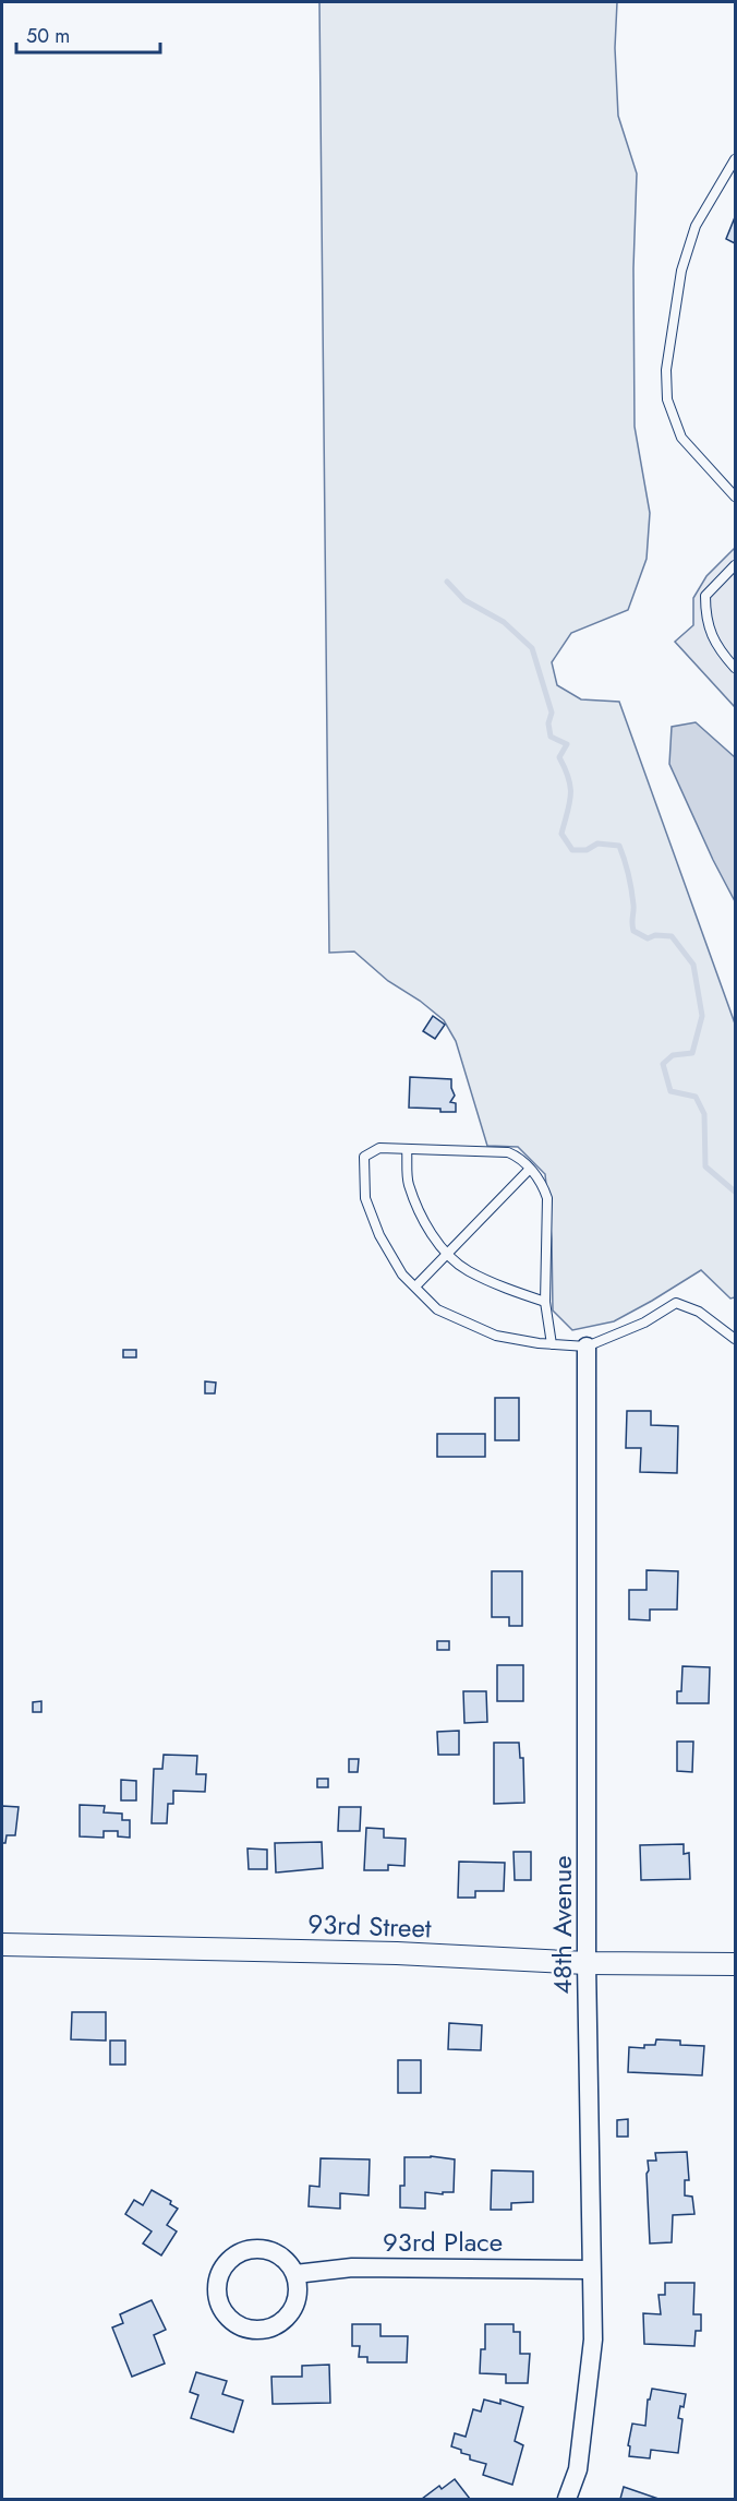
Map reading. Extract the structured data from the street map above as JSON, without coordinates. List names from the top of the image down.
{
  "streets": {
    "street": ["48th Avenue", "93rd Street", "93rd Place"]
  },
  "crossings": [
    ["48th Avenue", "93rd Street"],
    ["48th Avenue", "93rd Place"]
  ],
  "scale_bar": "50 m"
}
